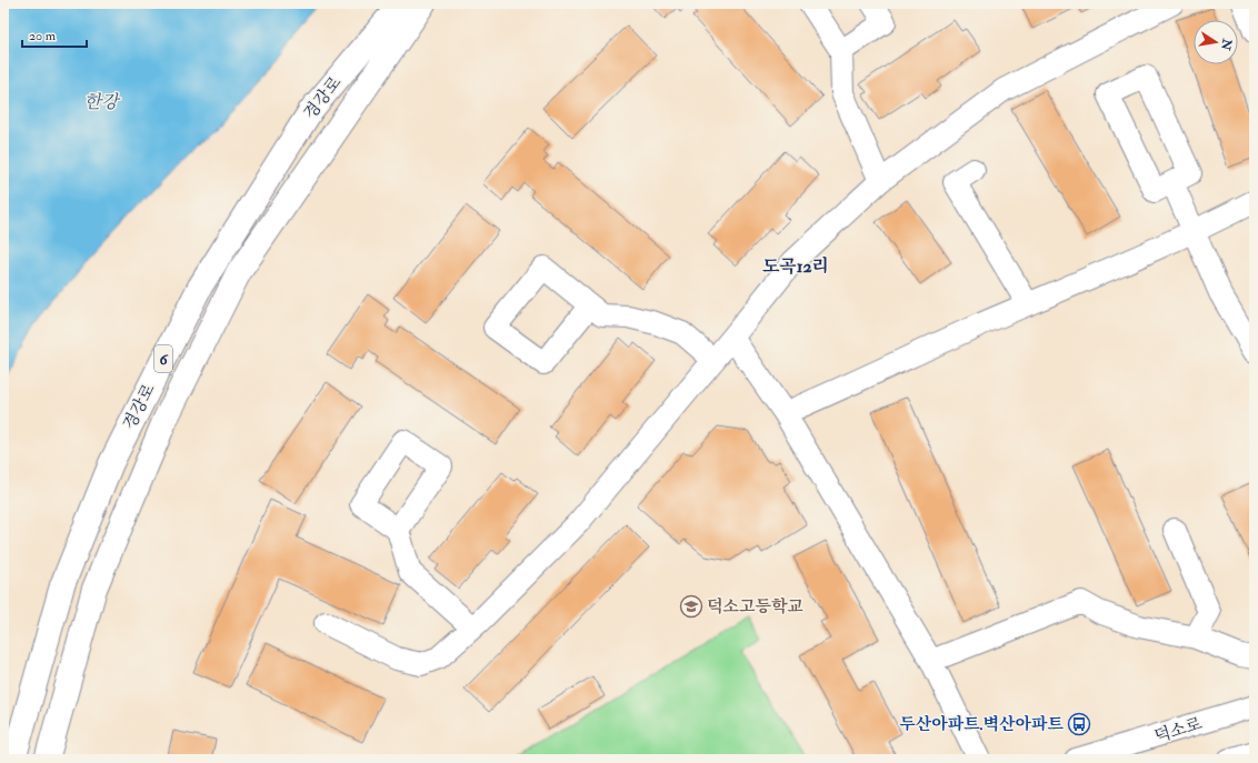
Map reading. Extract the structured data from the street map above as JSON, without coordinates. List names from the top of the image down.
{
  "streets": {
    "main road": ["경강로", "6"],
    "street": ["덕소로"]
  },
  "districts": ["도곡12리"],
  "water": ["한강"],
  "places": {
    "school or university": ["덕소고등학교"],
    "bus stop": ["두산아파트.벽산아파트"]
  },
  "scale_bar": "20 m",
  "north": "right"
}
